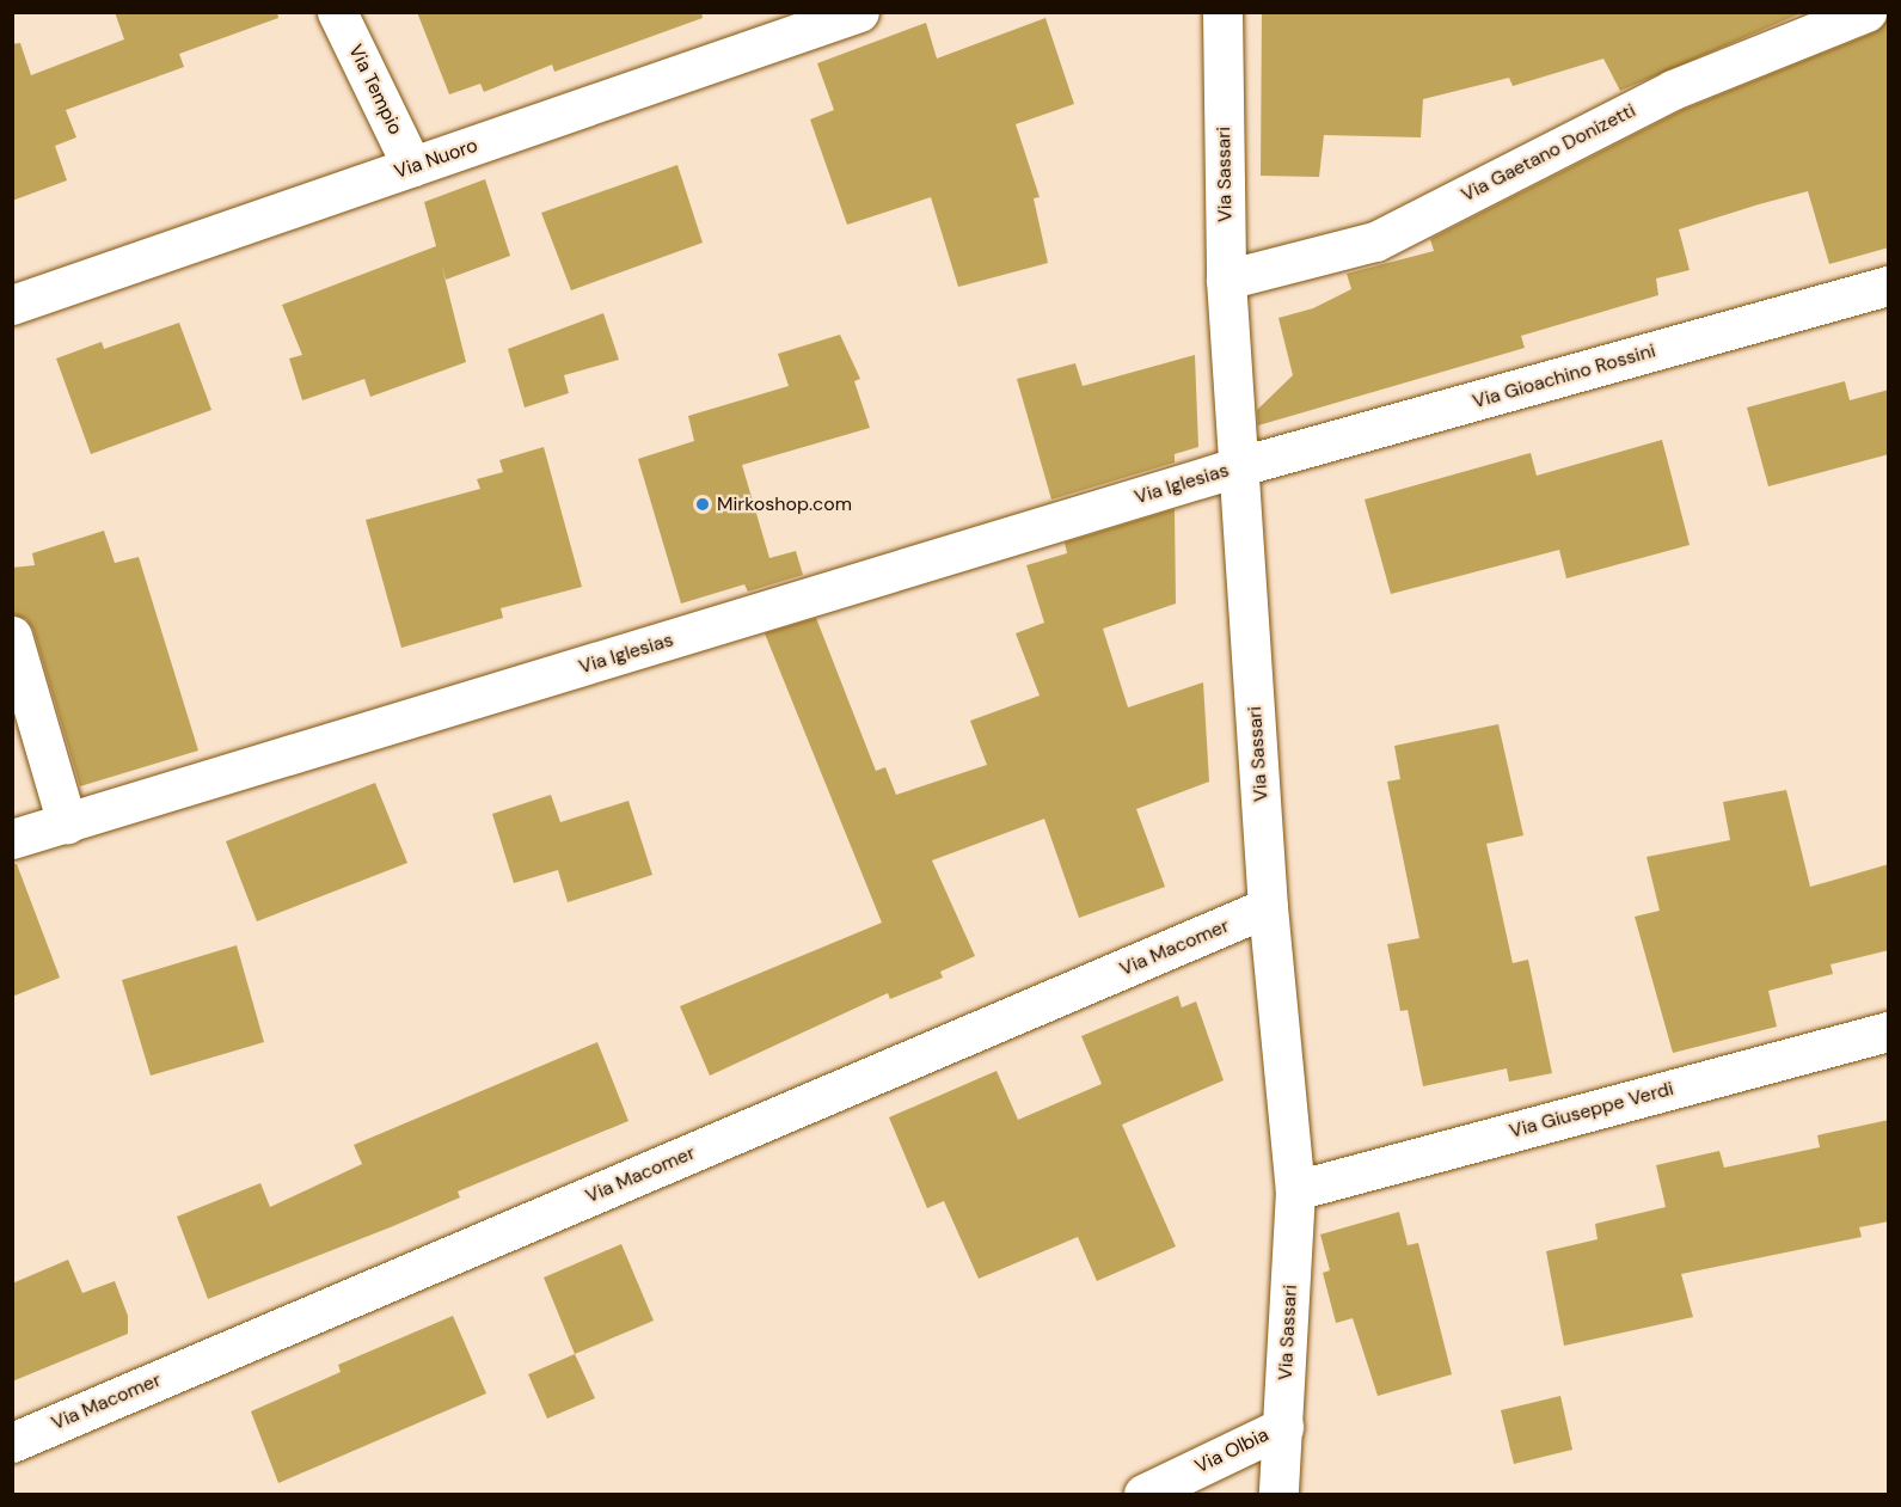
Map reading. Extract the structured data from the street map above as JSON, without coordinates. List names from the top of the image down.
{
  "streets": {
    "street": [
      "Via Tempio",
      "Via Gaetano Donizetti",
      "Via Nuoro",
      "Via Sassari",
      "Via Gioachino Rossini",
      "Via Iglesias",
      "Via Macomer",
      "Via Giuseppe Verdi",
      "Via Olbia"
    ]
  },
  "crossings": [
    ["Via Tempio", "Via Nuoro"],
    ["Via Gaetano Donizetti", "Via Sassari"],
    ["Via Sassari", "Via Gioachino Rossini"],
    ["Via Sassari", "Via Iglesias"],
    ["Via Sassari", "Via Macomer"],
    ["Via Sassari", "Via Giuseppe Verdi"],
    ["Via Sassari", "Via Olbia"],
    ["Via Gioachino Rossini", "Via Iglesias"]
  ],
  "places": ["Mirkoshop.com"]
}
